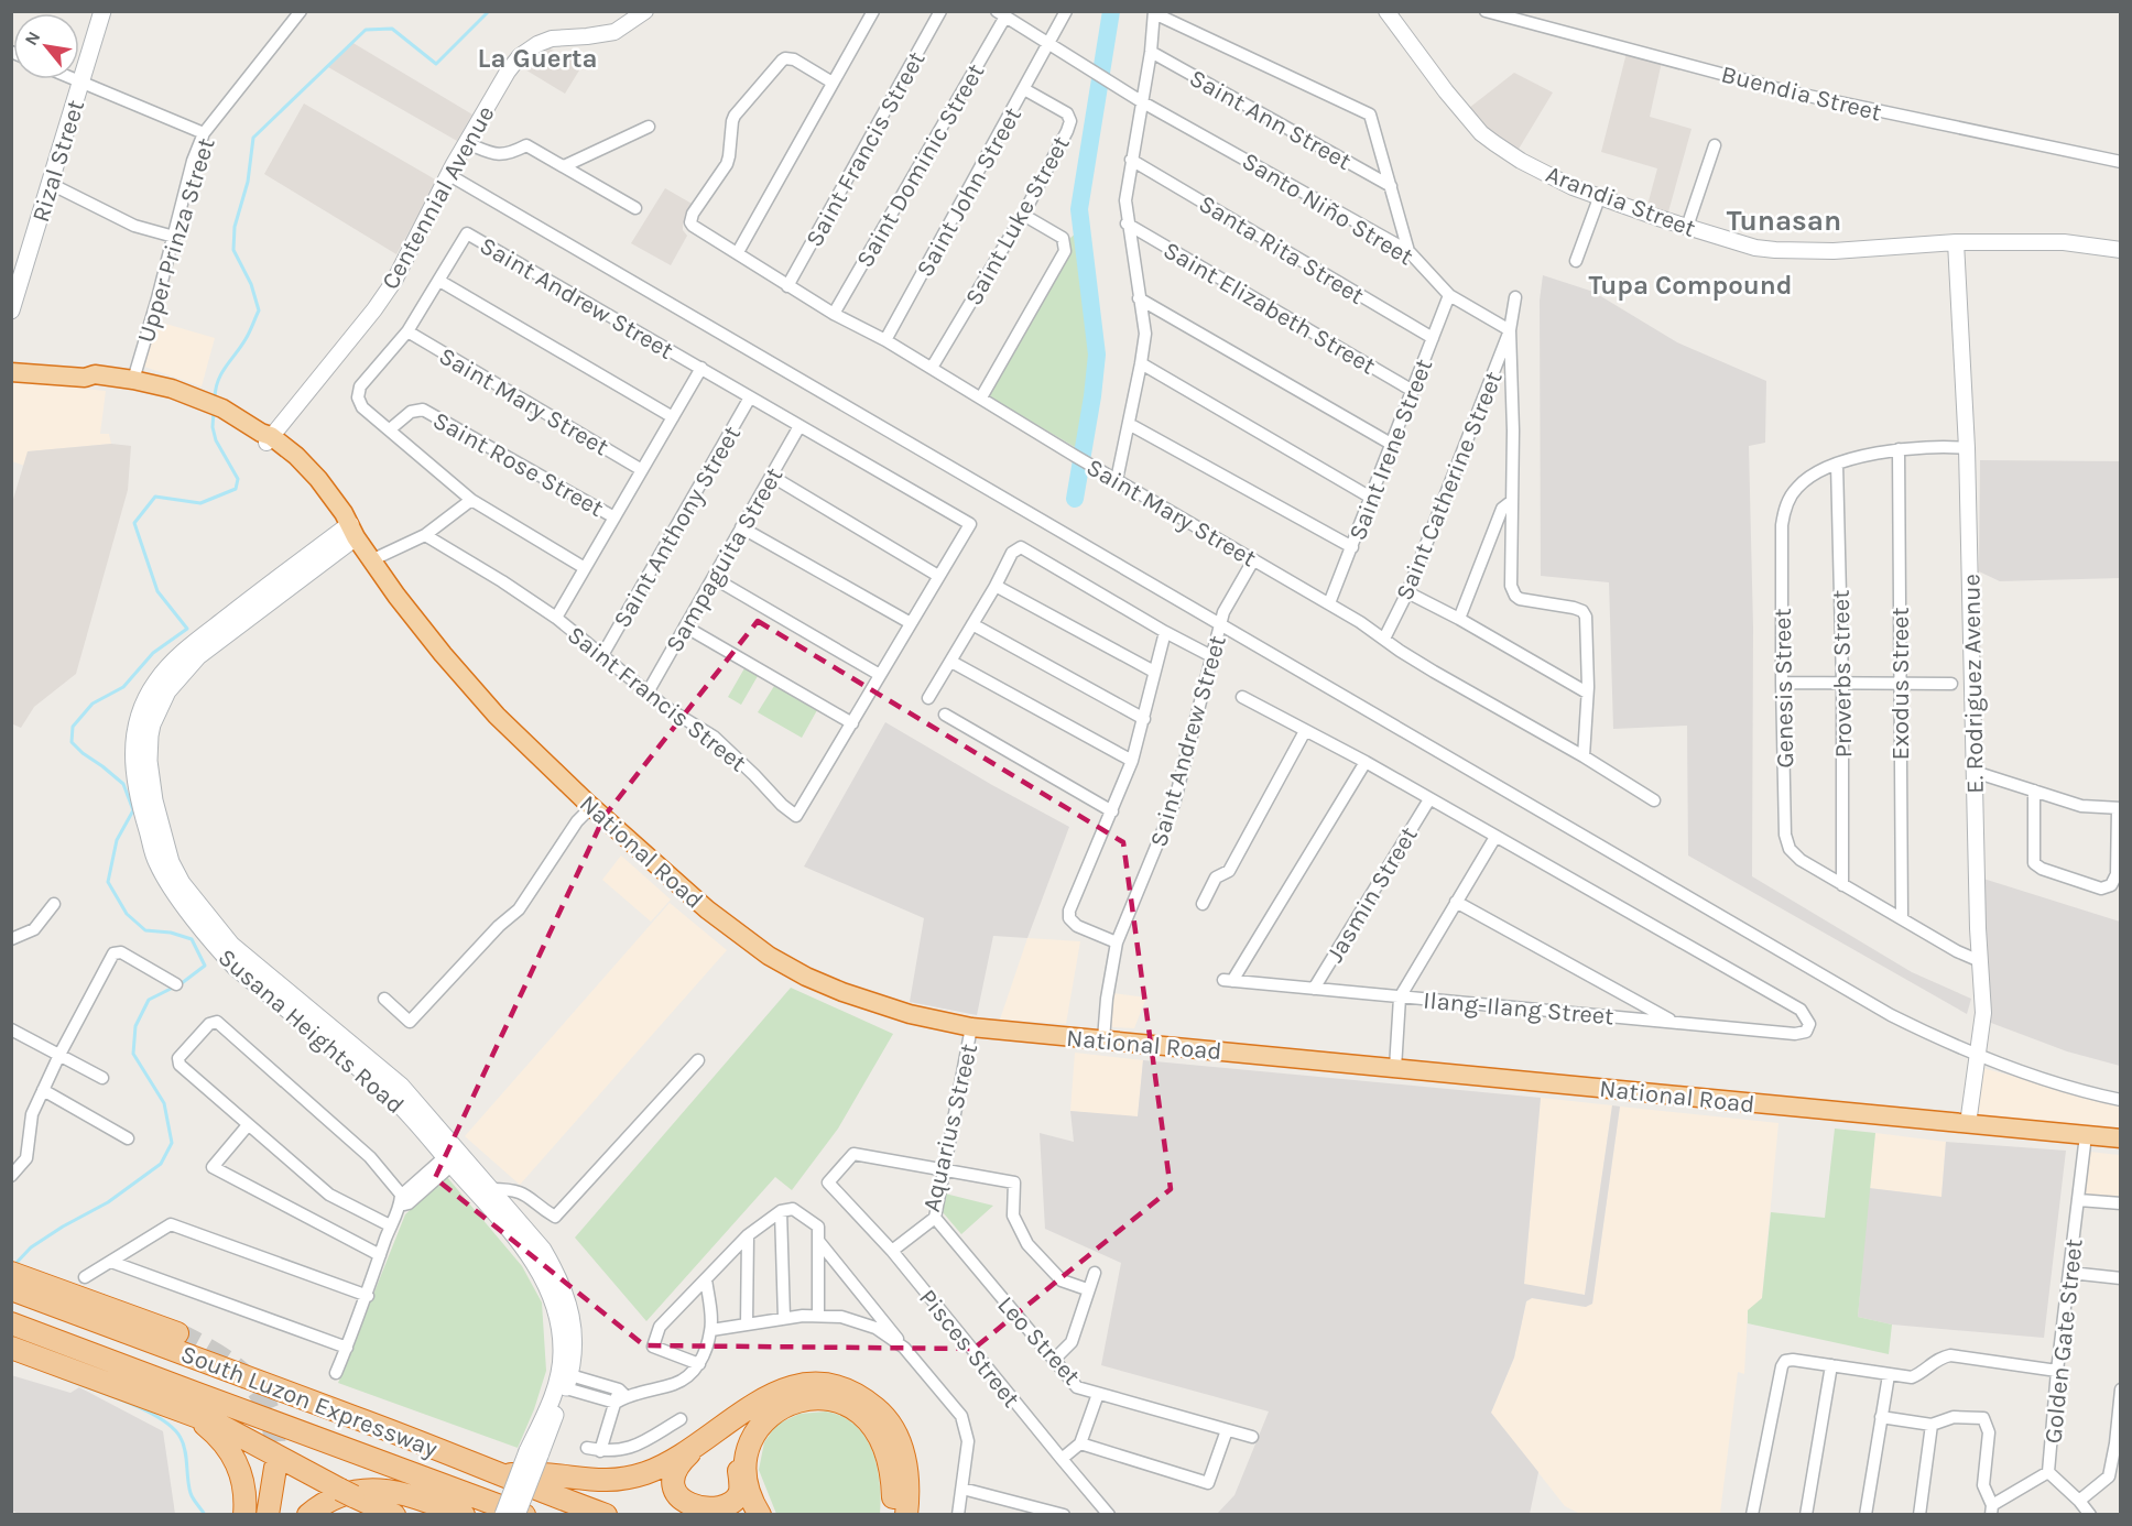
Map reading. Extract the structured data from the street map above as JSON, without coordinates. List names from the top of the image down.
{
  "streets": {
    "highway": ["National Road", "South Luzon Expressway"],
    "main road": ["Rizal Street", "Susana Heights Road"],
    "street": [
      "Buendia Street",
      "Saint Ann Street",
      "Saint Francis Street",
      "Saint Dominic Street",
      "Saint John Street",
      "Centennial Avenue",
      "Arandia Street",
      "Santo Niño Street",
      "Saint Luke Street",
      "Upper Prinza Street",
      "Santa Rita Street",
      "Saint Andrew Street",
      "Saint Elizabeth Street",
      "Saint Mary Street",
      "Saint Irene Street",
      "Saint Rose Street",
      "Saint Catherine Street",
      "Saint Anthony Street",
      "Sampaguita Street",
      "Proverbs Street",
      "Exodus Street",
      "E. Rodriguez Avenue",
      "Genesis Street",
      "Jasmin Street",
      "Ilang-Ilang Street",
      "Aquarius Street",
      "Leo Street",
      "Golden Gate Street",
      "Pisces Street"
    ]
  },
  "crossings": [
    ["Saint Francis Street", "Saint Andrew Street"],
    ["Saint Francis Street", "Saint Mary Street"],
    ["Saint Francis Street", "Saint Anthony Street"],
    ["Saint Francis Street", "Sampaguita Street"],
    ["Saint Dominic Street", "Santo Niño Street"],
    ["Saint Dominic Street", "Saint Mary Street"],
    ["Saint John Street", "Santo Niño Street"],
    ["Saint John Street", "Saint Luke Street"],
    ["Saint John Street", "Saint Mary Street"],
    ["Centennial Avenue", "National Road"],
    ["Arandia Street", "E. Rodriguez Avenue"],
    ["Santo Niño Street", "Saint Irene Street"],
    ["Santo Niño Street", "Saint Catherine Street"],
    ["Saint Luke Street", "Saint Mary Street"],
    ["Upper Prinza Street", "National Road"],
    ["Santa Rita Street", "Saint Irene Street"],
    ["Saint Andrew Street", "Saint Mary Street"],
    ["Saint Andrew Street", "Saint Rose Street"],
    ["Saint Andrew Street", "Saint Anthony Street"],
    ["Saint Andrew Street", "Sampaguita Street"],
    ["Saint Andrew Street", "National Road"],
    ["Saint Elizabeth Street", "Saint Irene Street"],
    ["Saint Mary Street", "Saint Irene Street"],
    ["Saint Mary Street", "Saint Catherine Street"],
    ["Proverbs Street", "Genesis Street"],
    ["Exodus Street", "Genesis Street"],
    ["E. Rodriguez Avenue", "Genesis Street"],
    ["E. Rodriguez Avenue", "National Road"],
    ["National Road", "Susana Heights Road"],
    ["National Road", "Aquarius Street"],
    ["National Road", "Golden Gate Street"],
    ["Jasmin Street", "Ilang-Ilang Street"],
    ["Aquarius Street", "Leo Street"],
    ["Aquarius Street", "Pisces Street"]
  ],
  "districts": ["La Guerta", "Tunasan", "Tupa Compound"],
  "north": "top left"
}
